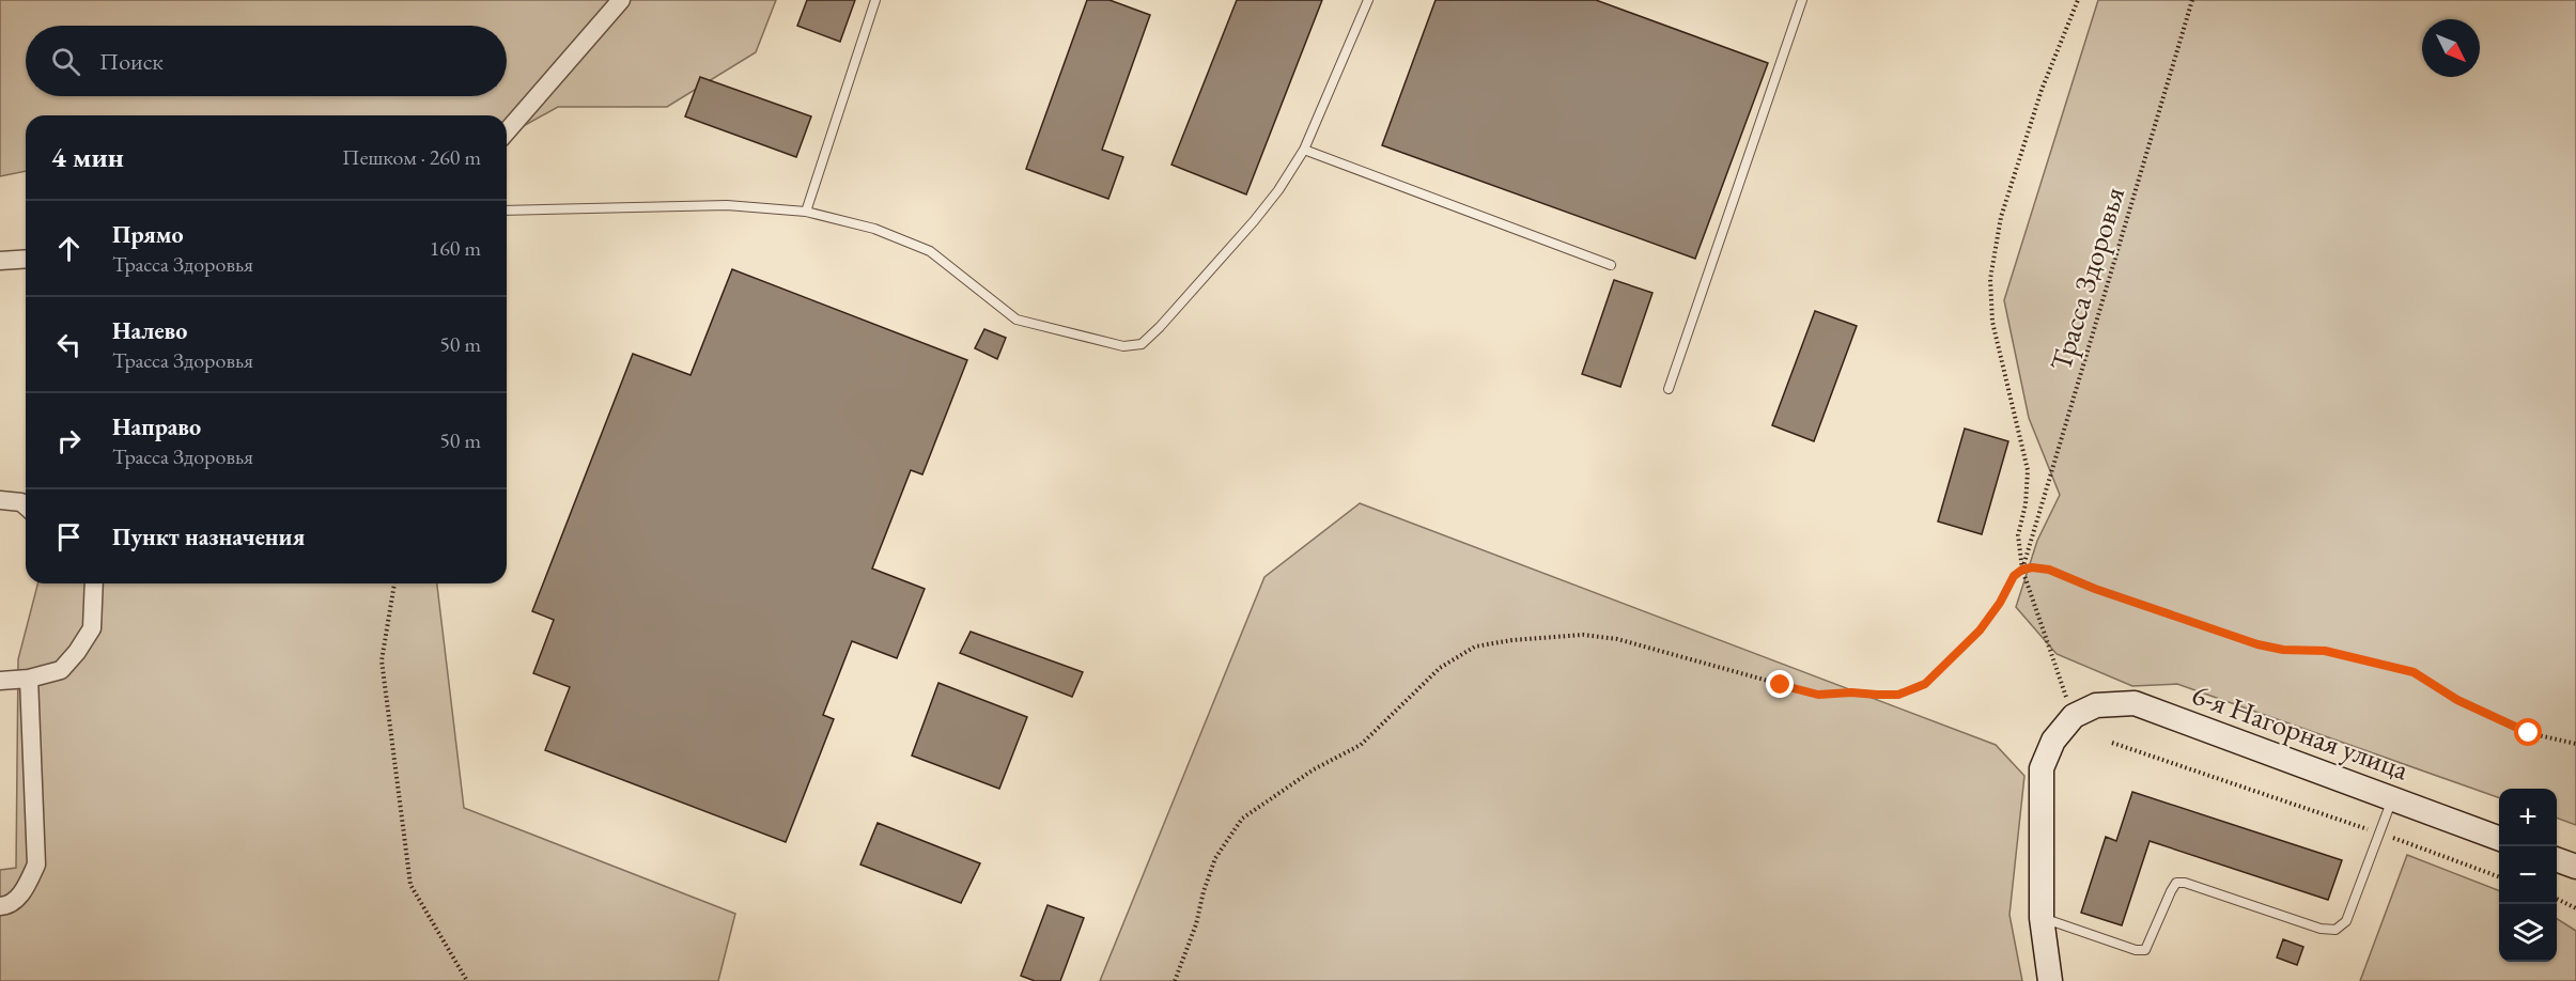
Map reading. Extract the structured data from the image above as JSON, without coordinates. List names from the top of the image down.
{
  "streets": {
    "street": ["6-я Нагорная улица"],
    "path": ["Трасса Здоровья"]
  },
  "north": "bottom right",
  "page": {
    "search": "Поиск",
    "heading": ["4 мин", "Пешком · 260 m"],
    "list": [
      ["Прямо", "Трасса Здоровья", "160 m"],
      ["Налево", "Трасса Здоровья", "50 m"],
      ["Направо", "Трасса Здоровья", "50 m"],
      "Пункт назначения"
    ],
    "map_buttons": ["+", "−"]
  }
}
